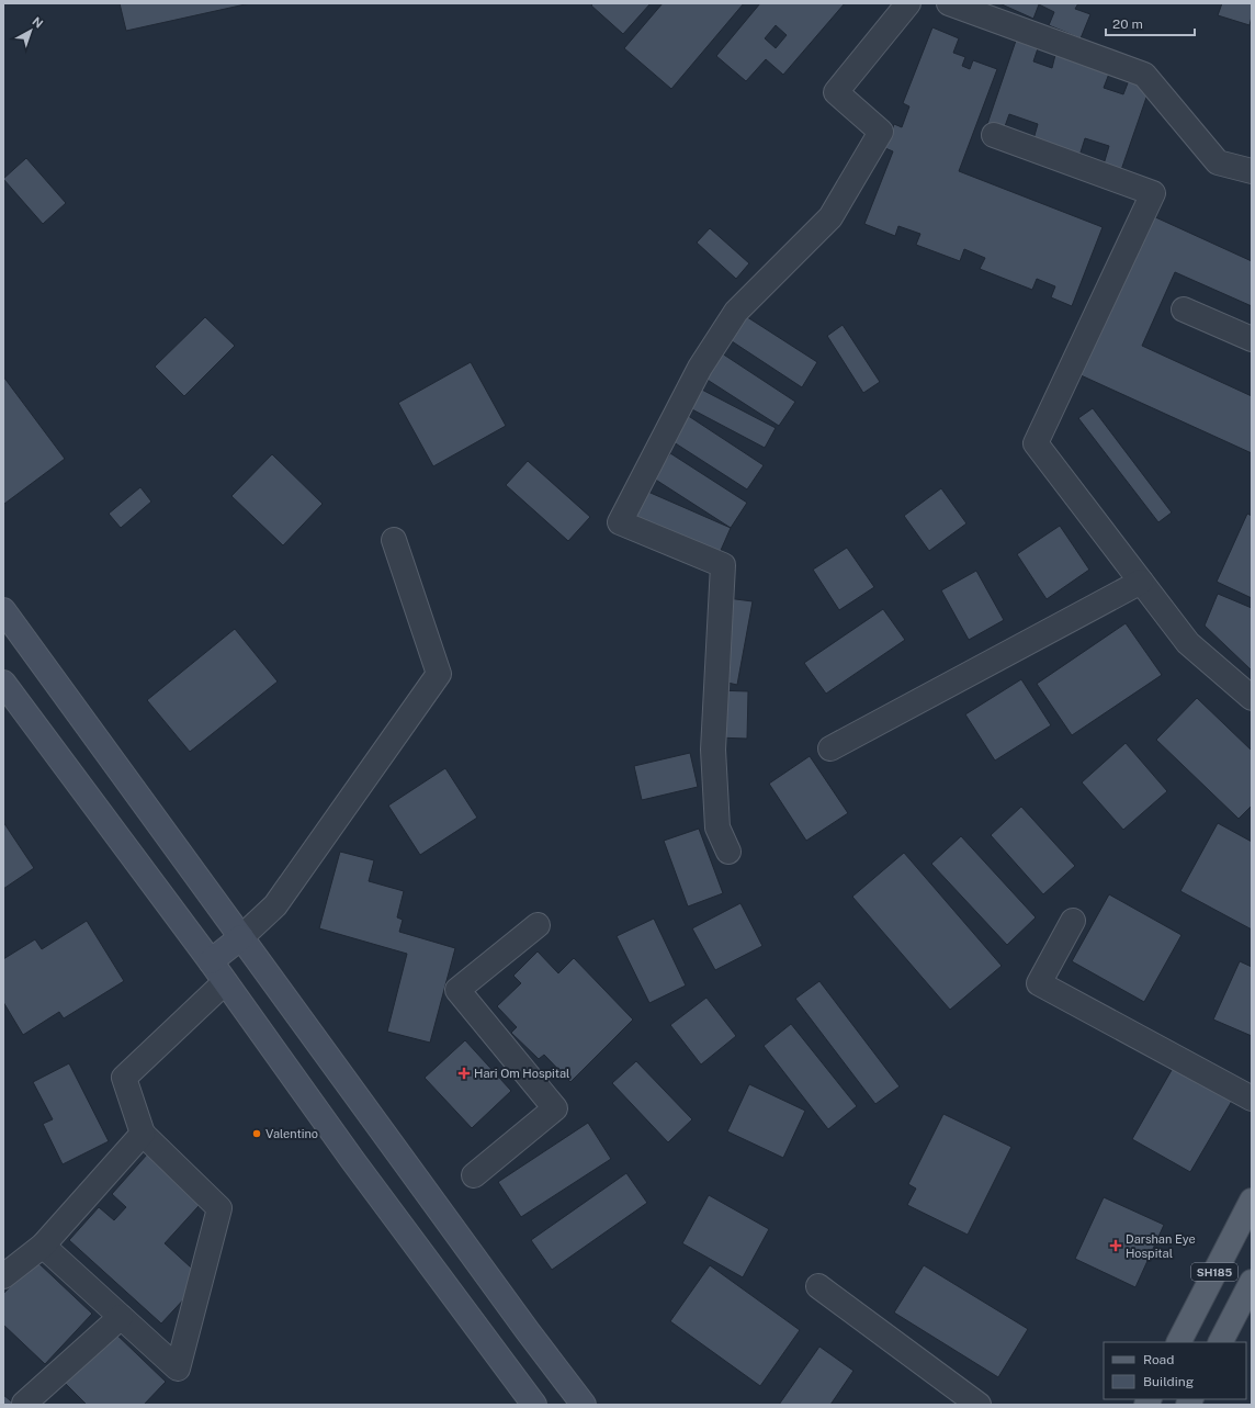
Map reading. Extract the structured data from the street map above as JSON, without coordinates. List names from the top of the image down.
{
  "streets": {
    "main road": ["SH185"]
  },
  "places": {
    "health": ["Hari Om Hospital", "Darshan Eye Hospital"],
    "other": ["Valentino"]
  },
  "legend": ["Road", "Building"],
  "scale_bar": "20 m",
  "north": "top right"
}
